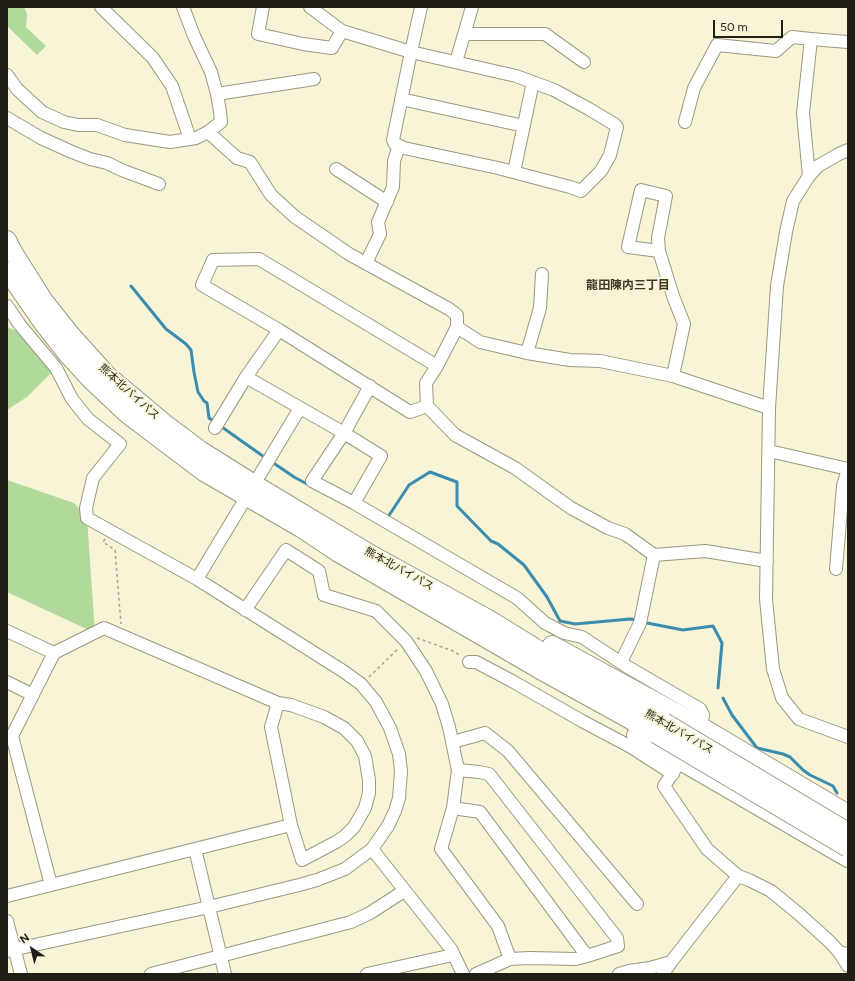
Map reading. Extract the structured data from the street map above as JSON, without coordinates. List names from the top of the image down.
{
  "streets": {
    "highway": ["熊本北バイパス"]
  },
  "districts": ["龍田陳内三丁目"],
  "scale_bar": "50 m",
  "north": "top left"
}
